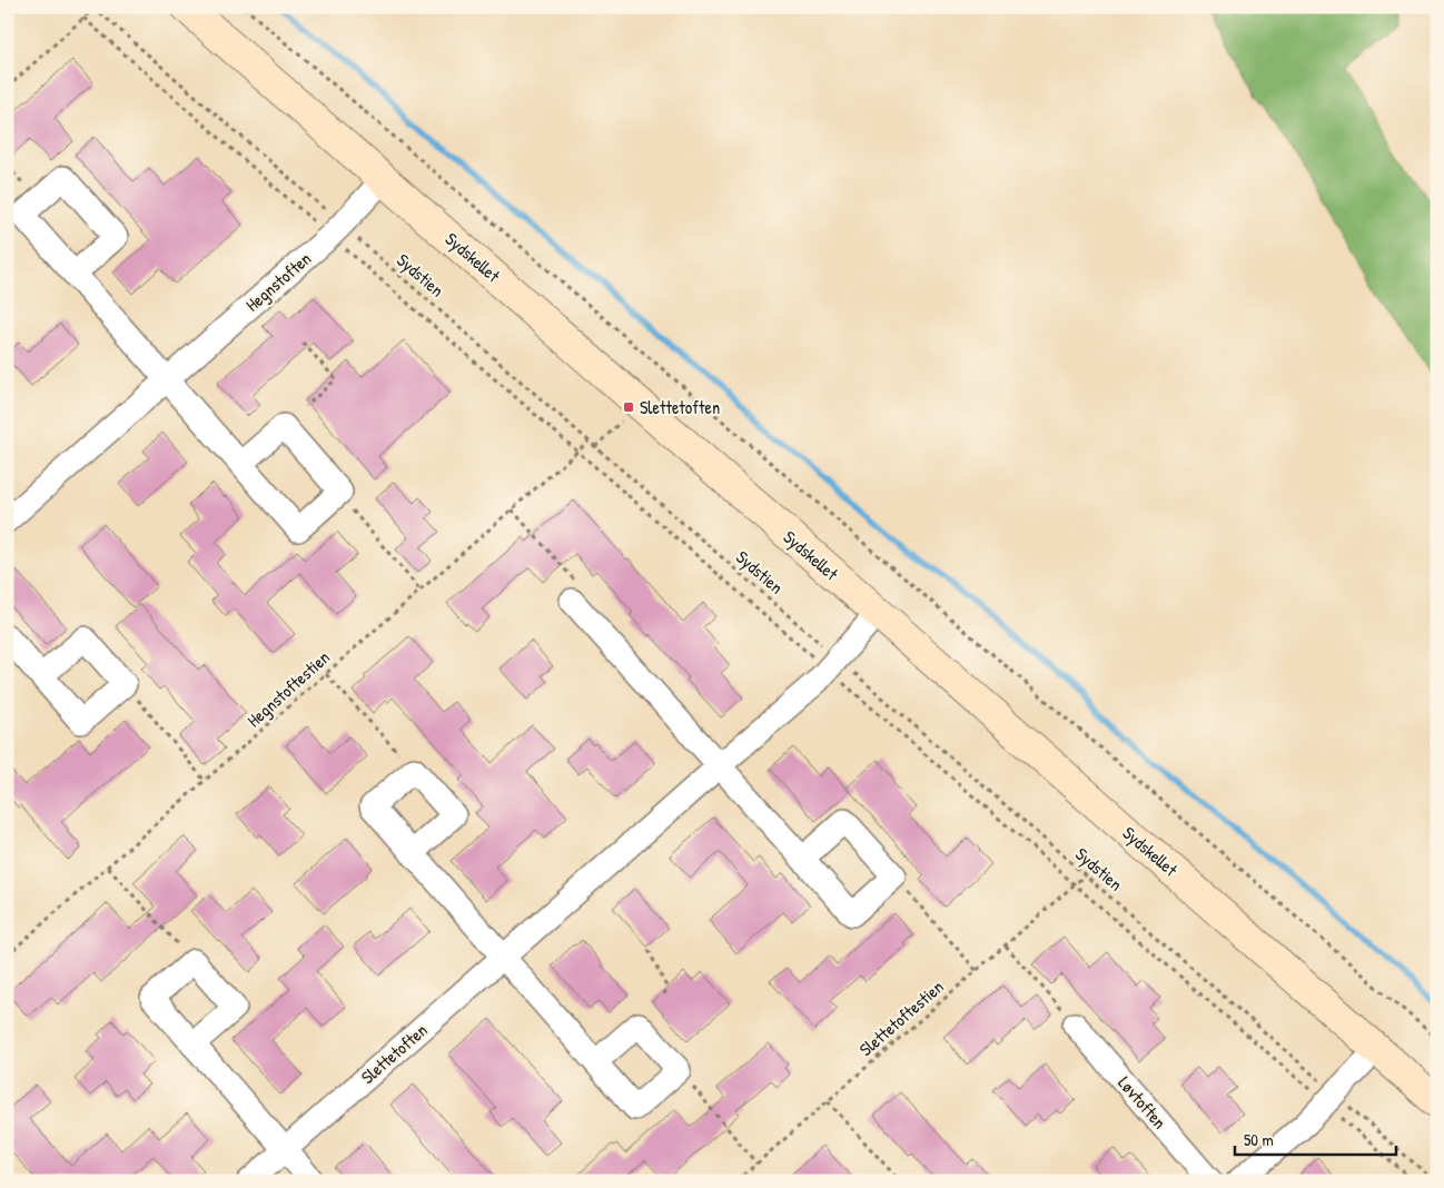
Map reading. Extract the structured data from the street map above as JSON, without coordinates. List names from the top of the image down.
{
  "streets": {
    "street": [
      "Sydskellet",
      "Hegnstoften",
      "Slettetoften",
      "Løvtoften"
    ],
    "path": ["Sydstien", "Hegnstoftestien", "Slettetoftestien"]
  },
  "crossings": [
    ["Sydskellet", "Hegnstoften"],
    ["Sydskellet", "Slettetoften"],
    ["Sydstien", "Hegnstoften"],
    ["Sydstien", "Hegnstoftestien"],
    ["Sydstien", "Slettetoftestien"],
    ["Sydstien", "Slettetoften"]
  ],
  "places": {
    "transit": ["Slettetoften"]
  },
  "scale_bar": "50 m"
}
